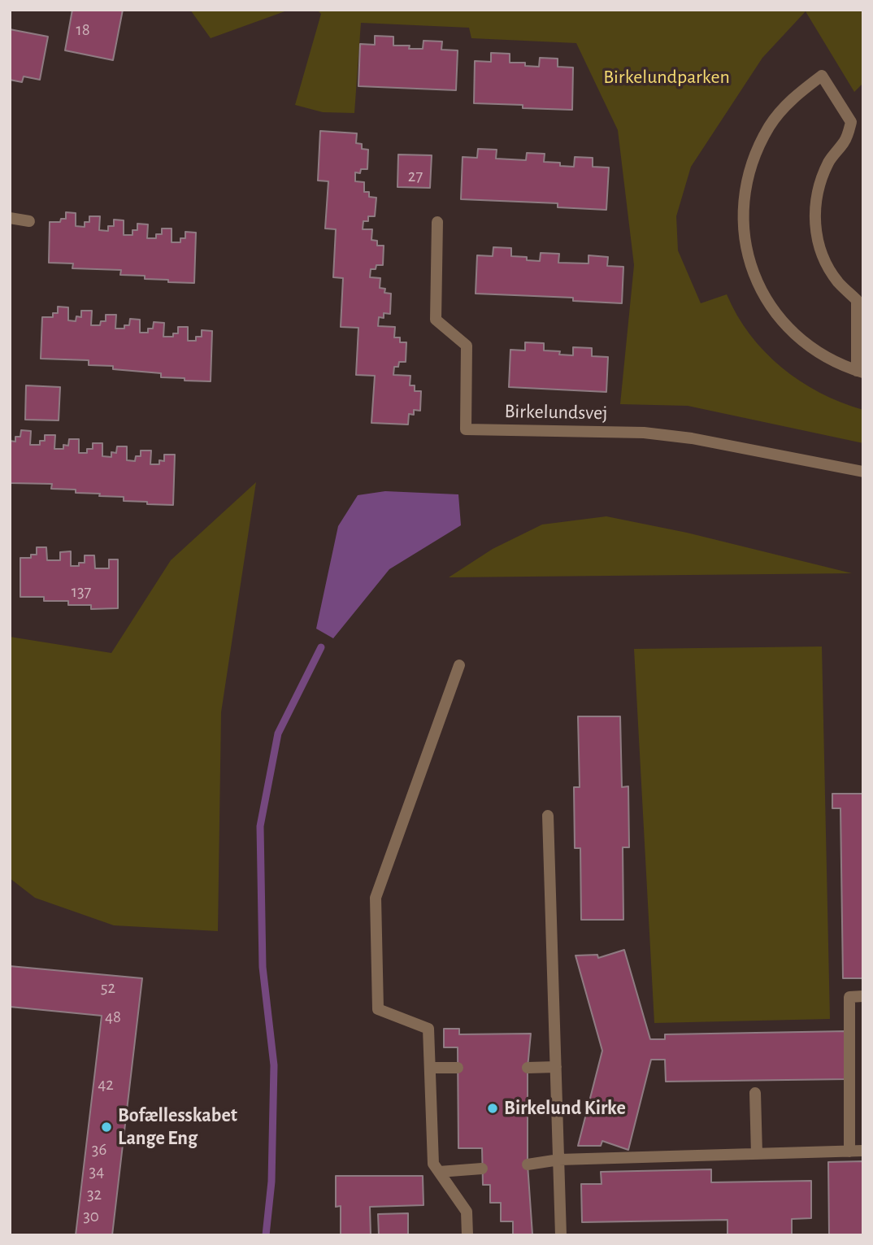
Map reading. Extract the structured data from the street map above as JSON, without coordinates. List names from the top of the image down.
{
  "streets": {
    "street": ["Birkelundsvej"]
  },
  "parks": ["Birkelundparken"],
  "places": ["Birkelund Kirke", "Bofællesskabet Lange Eng"],
  "house_numbers": [
    "18",
    "27",
    "137",
    "52",
    "48",
    "42",
    "36",
    "34",
    "32",
    "30"
  ]
}
